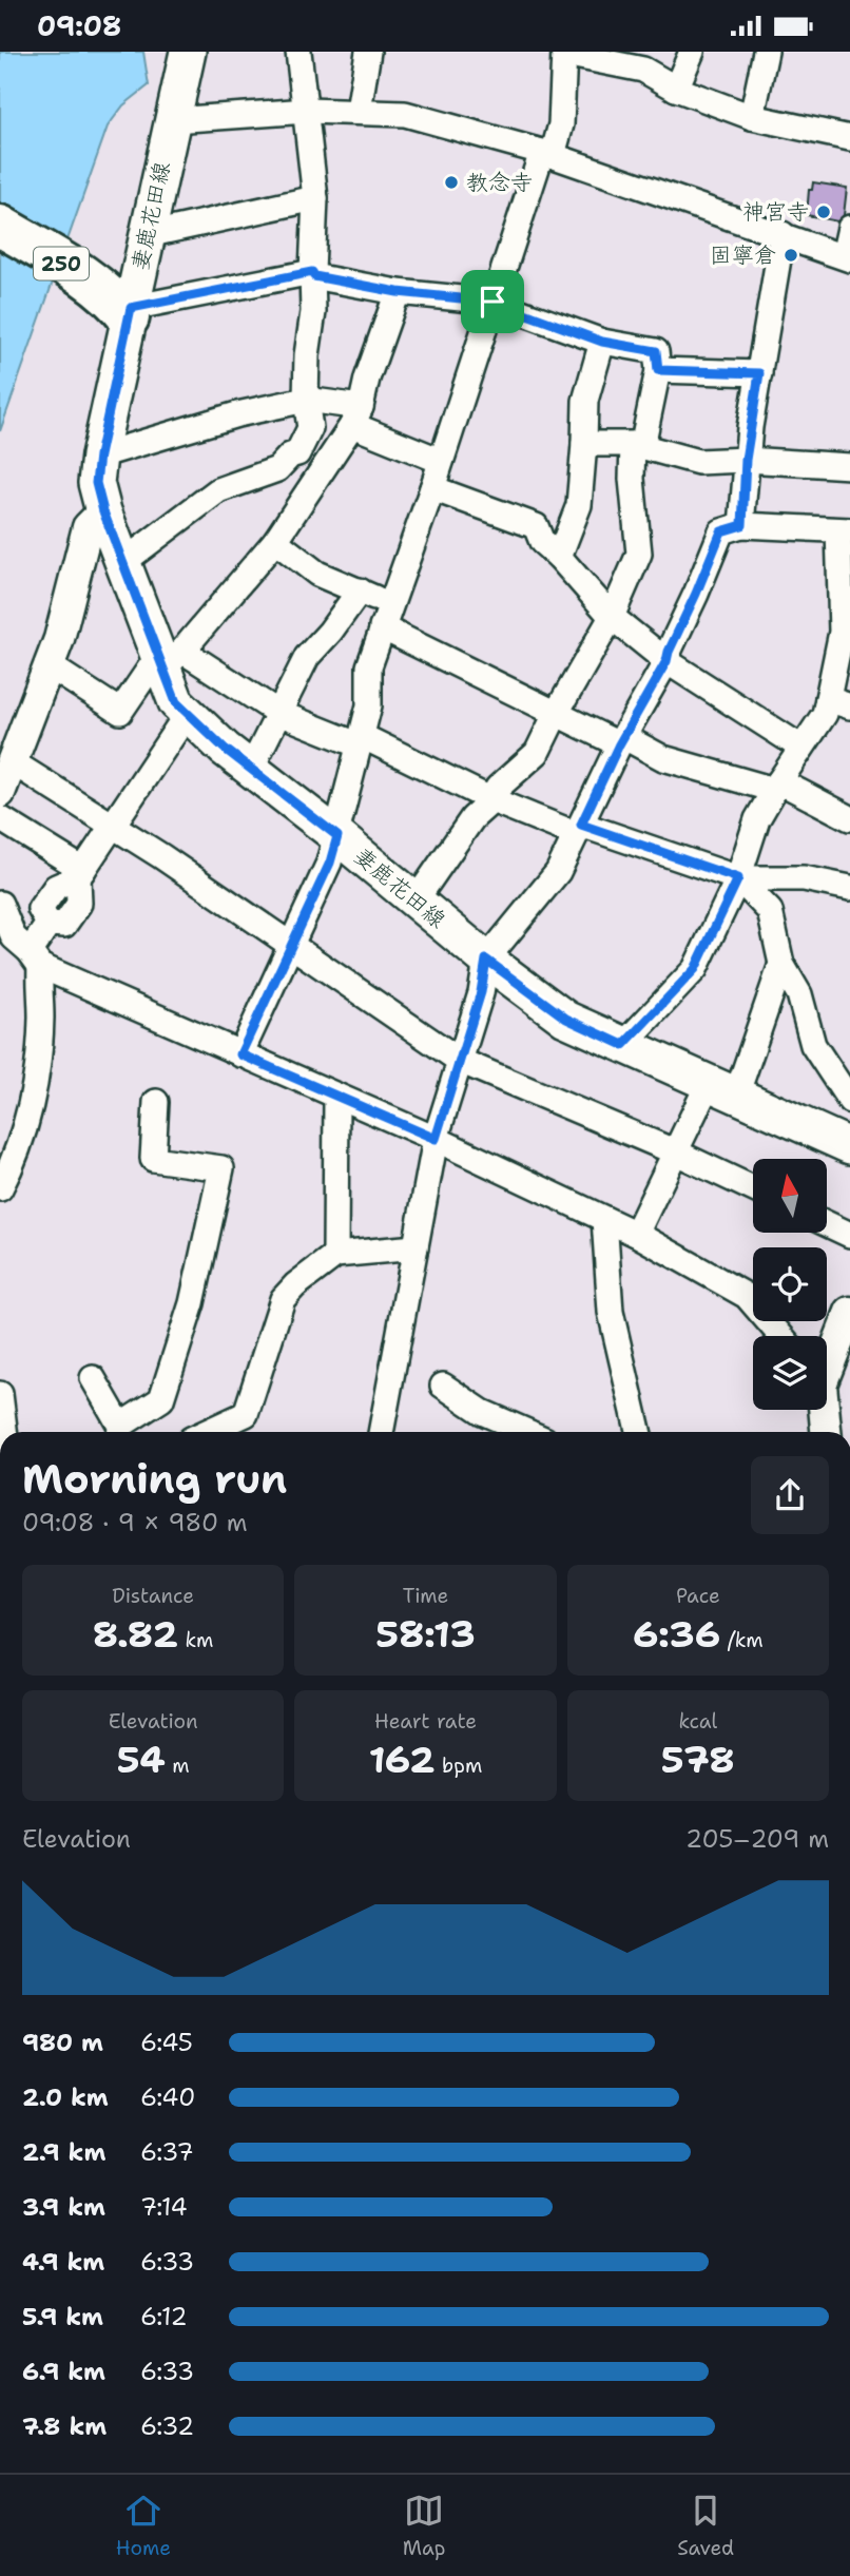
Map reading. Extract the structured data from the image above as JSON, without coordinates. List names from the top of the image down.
{
  "streets": {
    "highway": ["250"],
    "main road": ["妻鹿花田線"]
  },
  "crossings": [
    ["妻鹿花田線", "250"]
  ],
  "places": ["教念寺", "神宮寺", "固寧倉"],
  "north": "top",
  "page": {
    "status": "09:08",
    "heading": ["Morning run", "09:08 · 9 × 980 m"],
    "stats": [
      ["Distance", "8.82 km"],
      ["Time", "58:13"],
      ["Pace", "6:36 /km"],
      ["Elevation", "54 m"],
      ["Heart rate", "162 bpm"],
      ["kcal", "578"]
    ],
    "chart": ["Elevation", "205–209 m"],
    "list": [
      {
        "name": "980 m",
        "note": "6:45"
      },
      {
        "name": "2.0 km",
        "note": "6:40"
      },
      {
        "name": "2.9 km",
        "note": "6:37"
      },
      {
        "name": "3.9 km",
        "note": "7:14"
      },
      {
        "name": "4.9 km",
        "note": "6:33"
      },
      {
        "name": "5.9 km",
        "note": "6:12"
      },
      {
        "name": "6.9 km",
        "note": "6:33"
      },
      {
        "name": "7.8 km",
        "note": "6:32"
      }
    ],
    "tabs": ["Home", "Map", "Saved"]
  }
}
